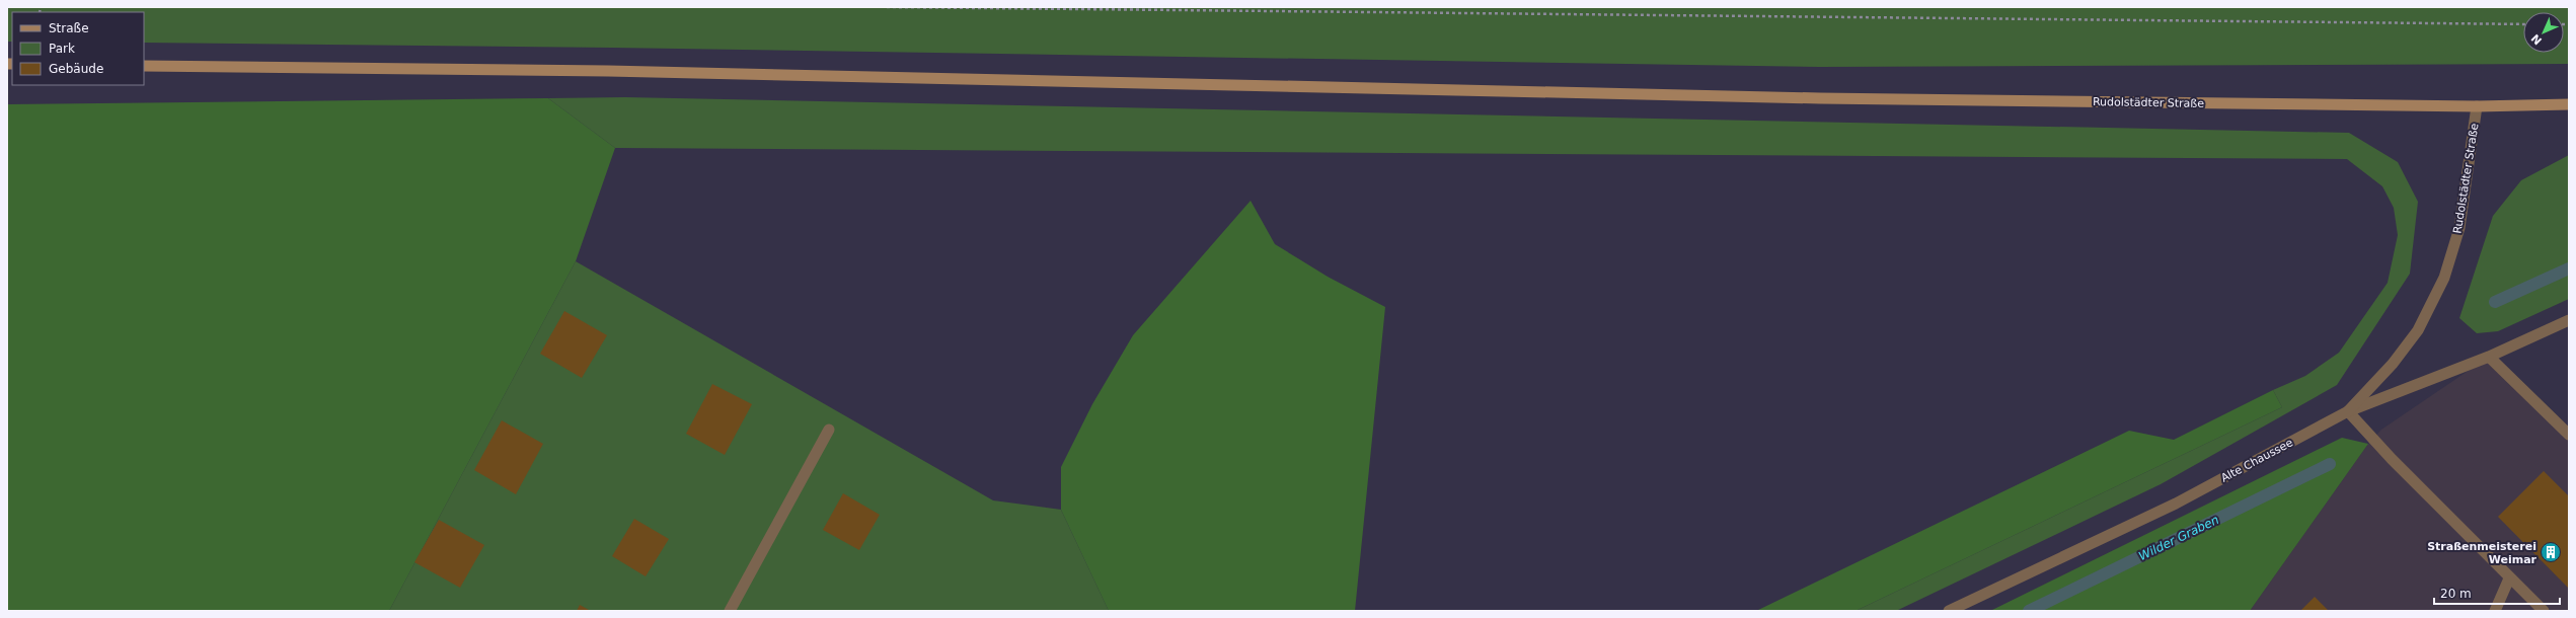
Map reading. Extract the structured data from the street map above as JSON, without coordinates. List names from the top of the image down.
{
  "streets": {
    "main road": ["Rudolstädter Straße"],
    "street": ["Alte Chaussee"]
  },
  "crossings": [
    ["Rudolstädter Straße", "Alte Chaussee"]
  ],
  "water": ["Wilder Graben"],
  "places": {
    "building": ["Straßenmeisterei Weimar"]
  },
  "legend": ["Straße", "Park", "Gebäude"],
  "scale_bar": "20 m",
  "north": "bottom left"
}
